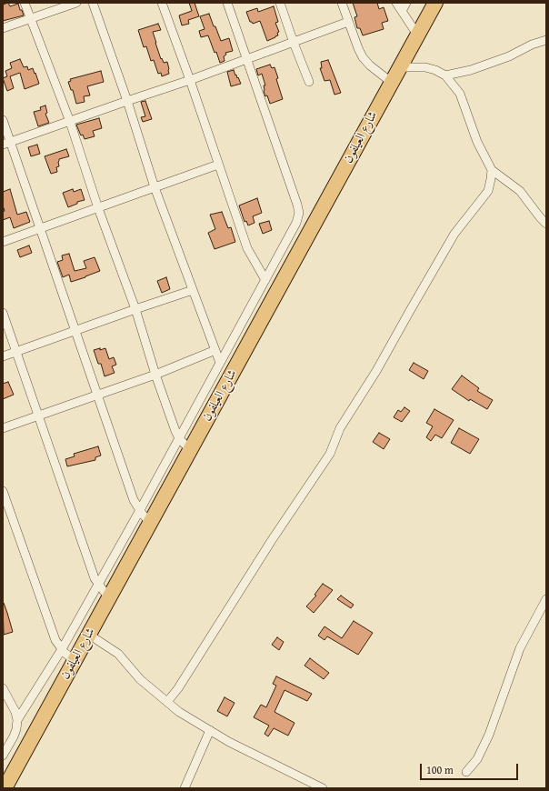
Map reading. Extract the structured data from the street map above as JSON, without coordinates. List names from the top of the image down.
{
  "streets": {
    "highway": ["شارع العيلفون"]
  },
  "scale_bar": "100 m"
}
